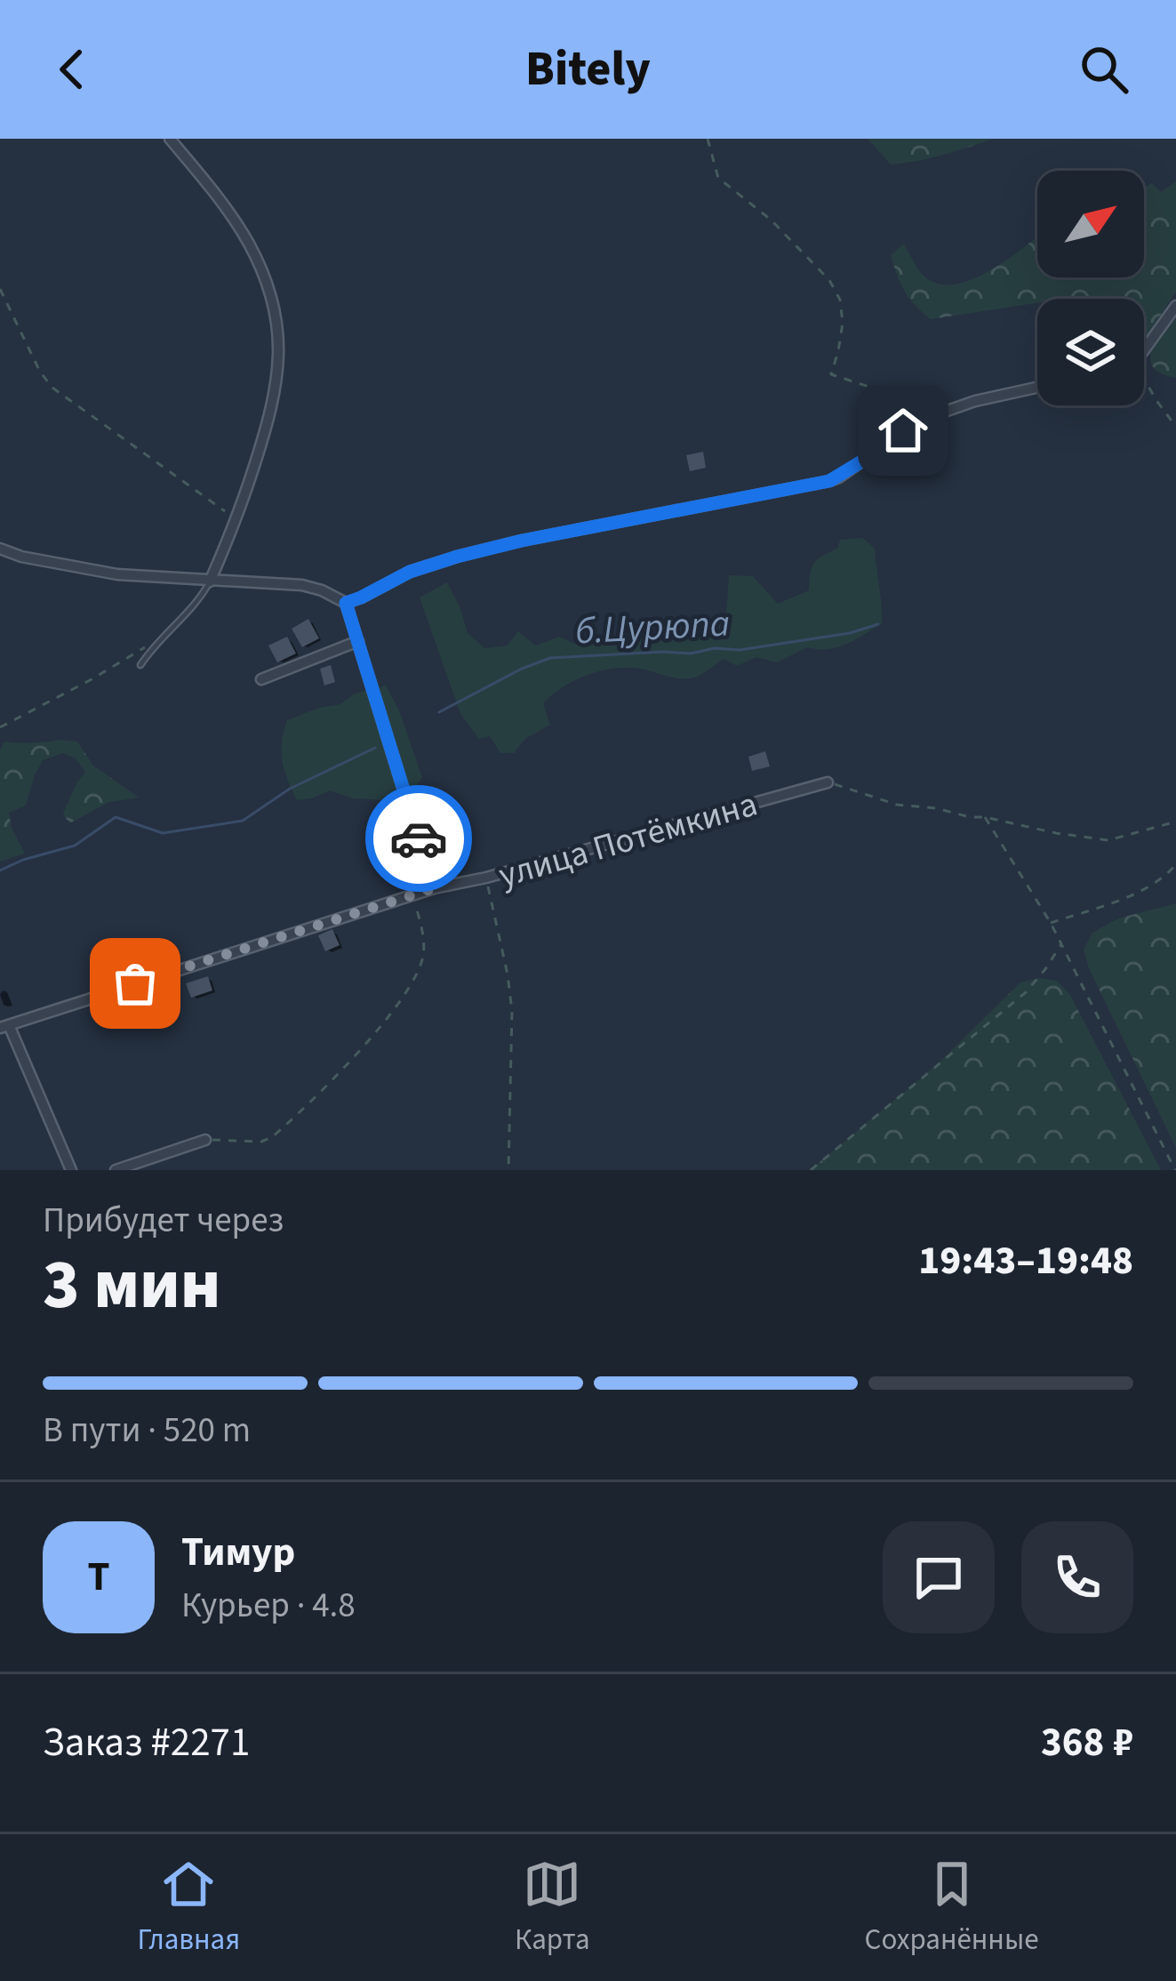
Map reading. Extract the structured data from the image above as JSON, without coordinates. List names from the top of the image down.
{
  "streets": {
    "street": ["улица Потёмкина"]
  },
  "water": ["б.Цурюпа"],
  "north": "top right",
  "page": {
    "header": "Bitely",
    "heading": ["3 мин", "Прибудет через", "19:43–19:48"],
    "panel": [
      "Тимур",
      "Курьер · 4.8",
      "Заказ #2271",
      "368 ₽"
    ],
    "bar": "В пути · 520 m",
    "round": "Т",
    "tabs": ["Главная", "Карта", "Сохранённые"]
  }
}
